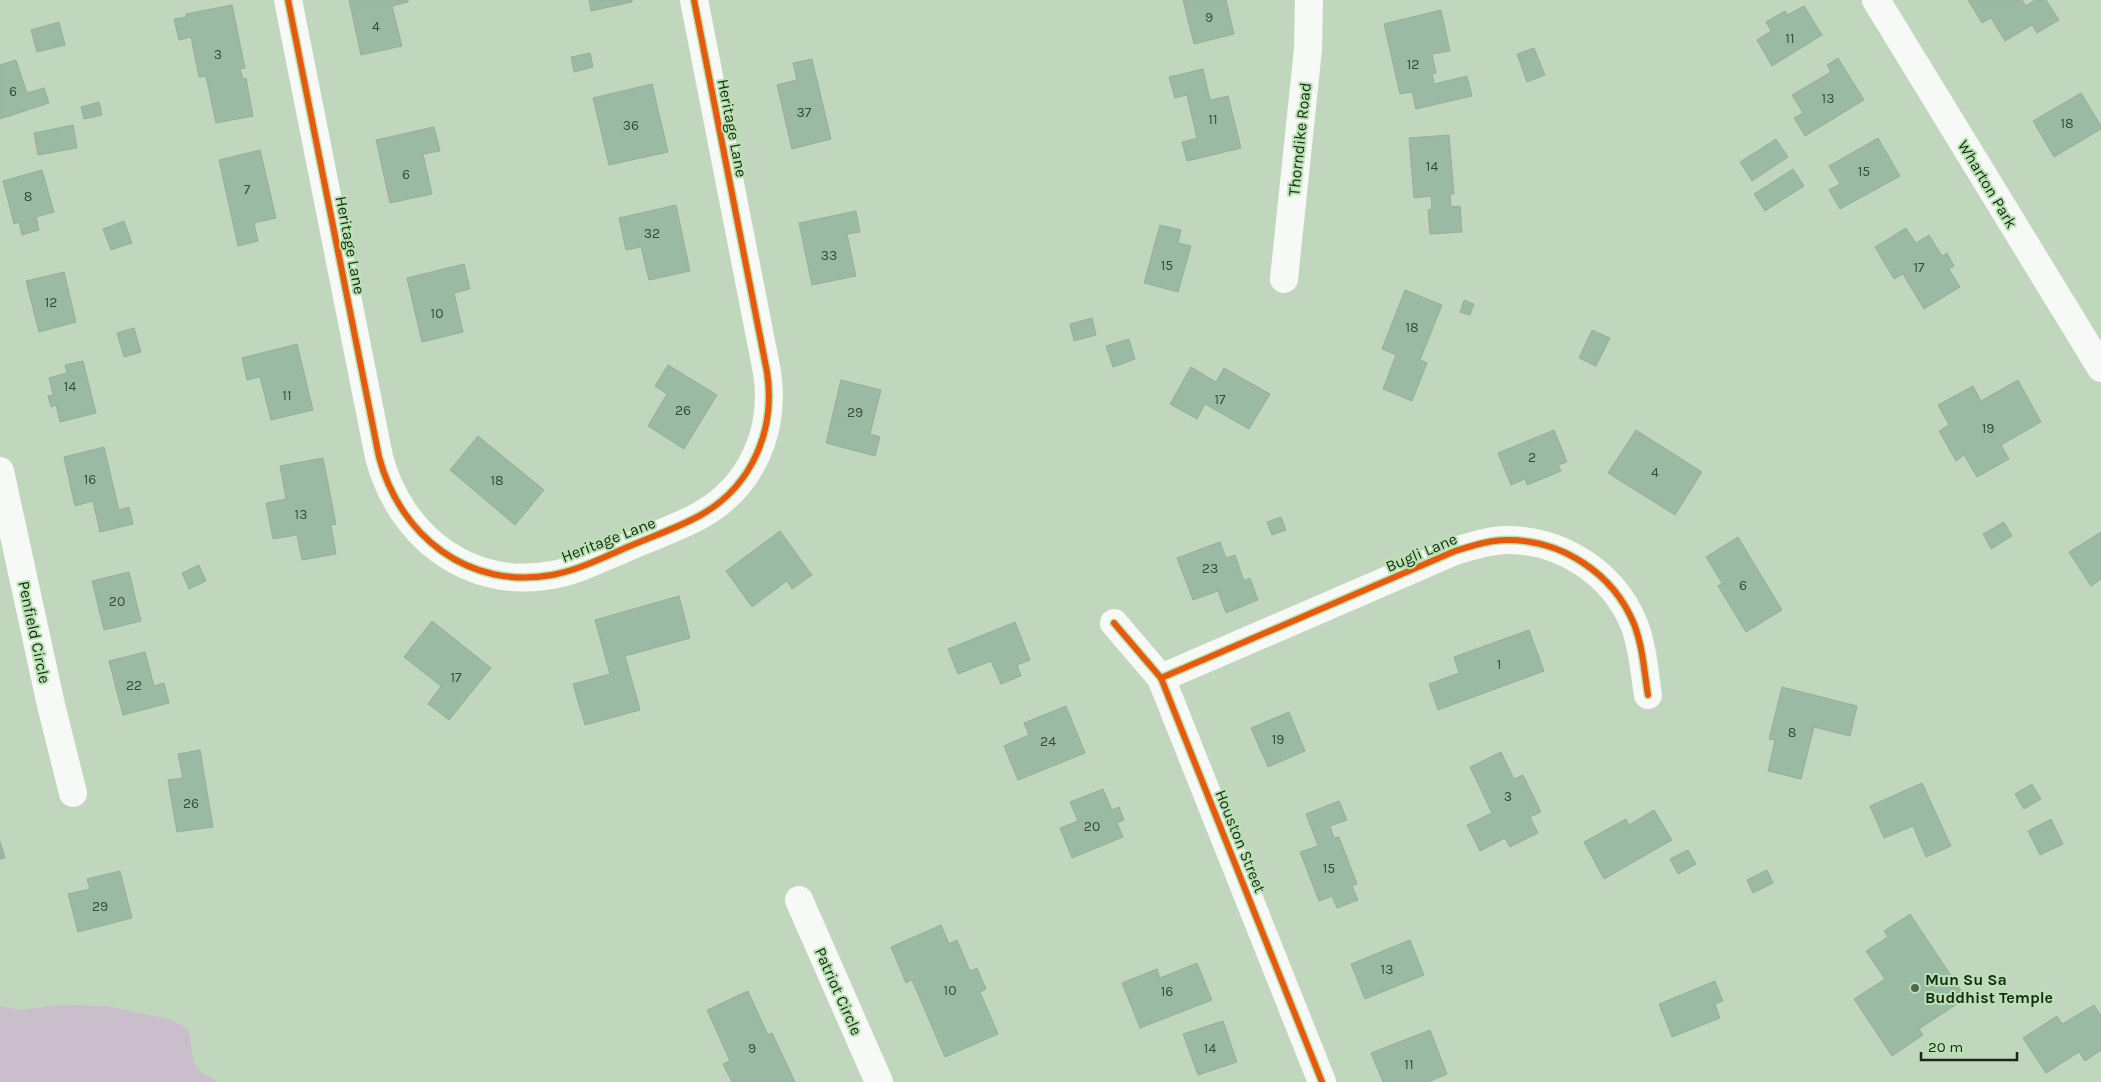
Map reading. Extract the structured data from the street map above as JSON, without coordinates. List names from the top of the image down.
{
  "streets": {
    "street": [
      "Heritage Lane",
      "Thorndike Road",
      "Wharton Park",
      "Bugli Lane",
      "Penfield Circle",
      "Houston Street",
      "Patriot Circle"
    ]
  },
  "crossings": [
    ["Bugli Lane", "Houston Street"]
  ],
  "places": ["Mun Su Sa Buddhist Temple"],
  "house_numbers": [
    "9",
    "4",
    "11",
    "3",
    "12",
    "6",
    "13",
    "37",
    "11",
    "18",
    "36",
    "14",
    "15",
    "6",
    "7",
    "8",
    "32",
    "33",
    "15",
    "17",
    "12",
    "10",
    "18",
    "14",
    "11",
    "17",
    "26",
    "29",
    "19",
    "2",
    "4",
    "16",
    "18",
    "13",
    "23",
    "6",
    "20",
    "1",
    "17",
    "22",
    "8",
    "19",
    "24",
    "3",
    "26",
    "20",
    "15",
    "29",
    "13",
    "10",
    "16",
    "9",
    "14",
    "11"
  ],
  "scale_bar": "20 m"
}
